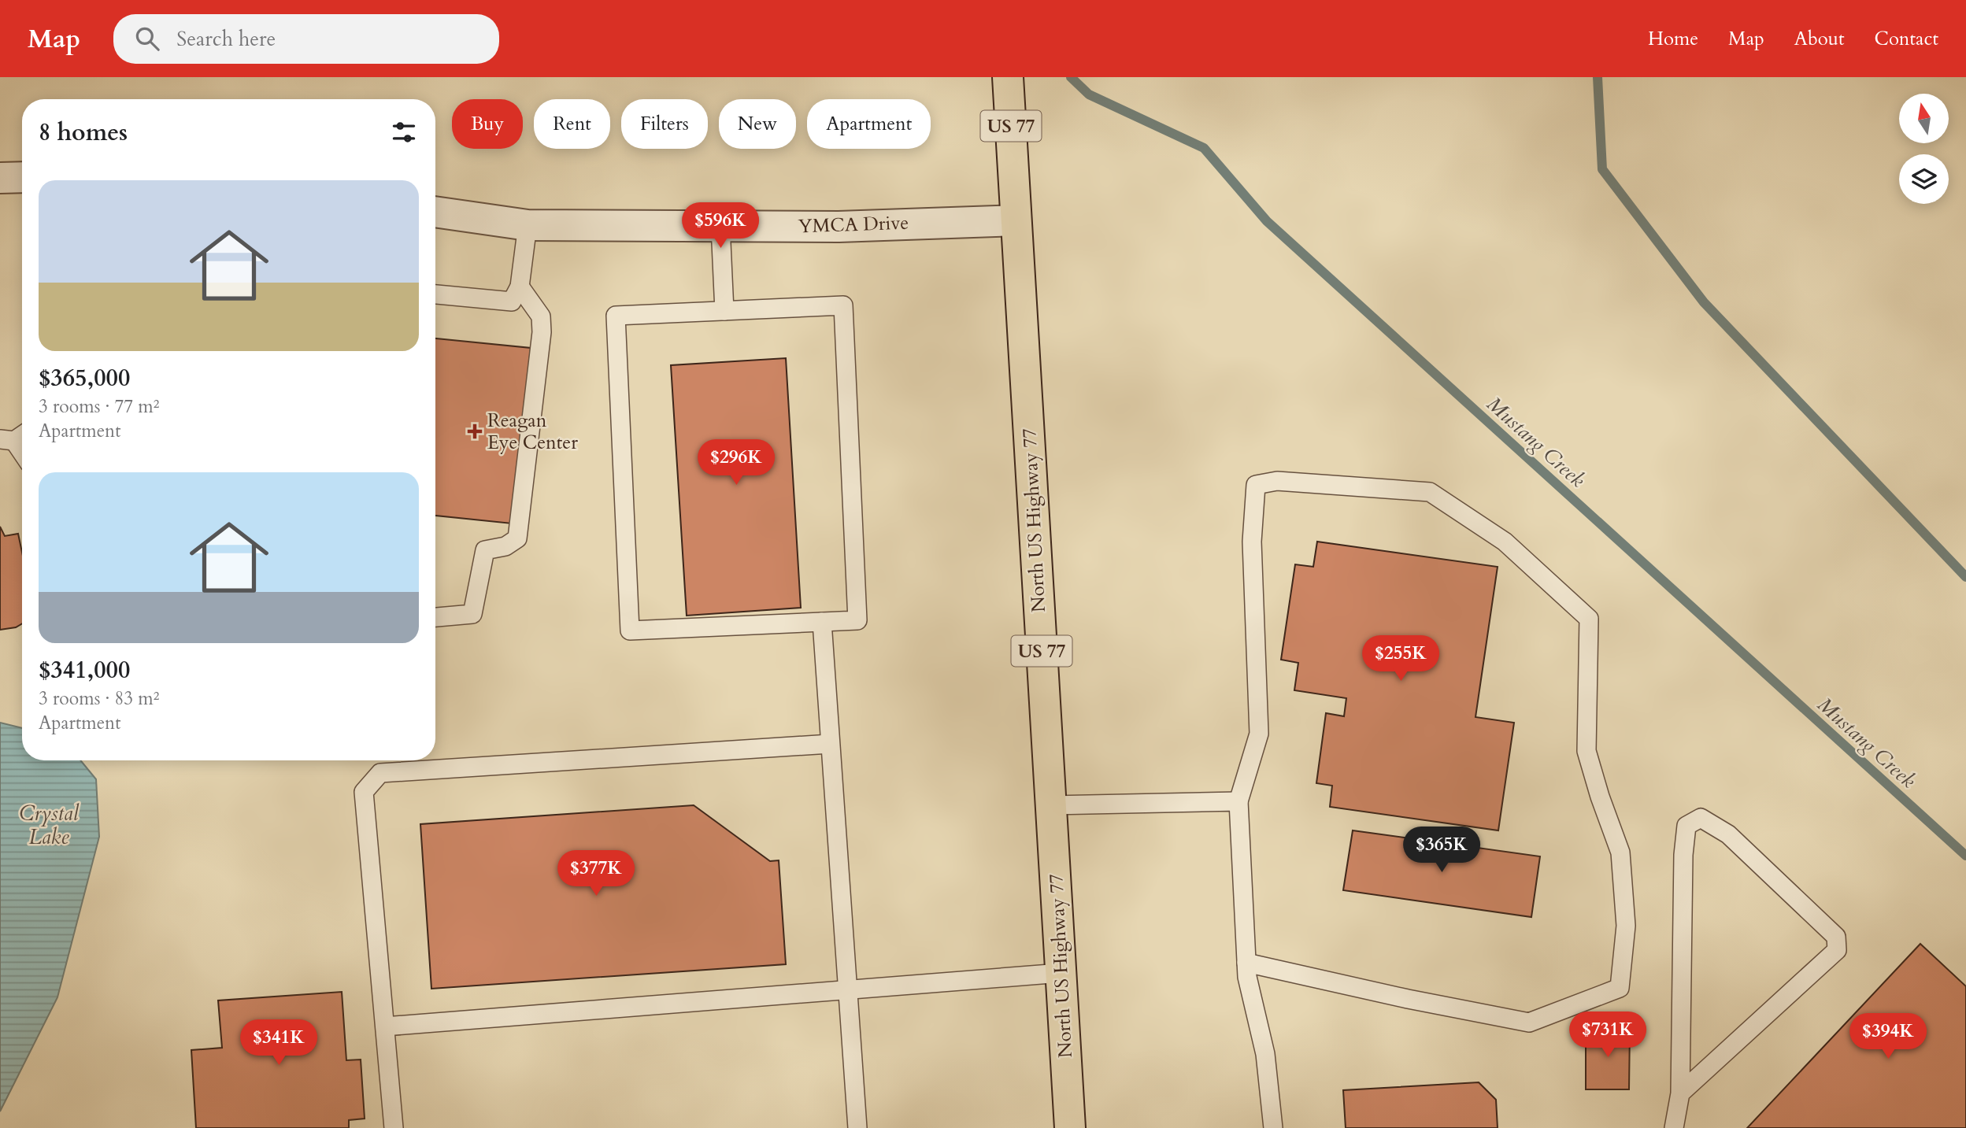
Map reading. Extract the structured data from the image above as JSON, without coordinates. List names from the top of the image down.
{
  "streets": {
    "main road": ["US 77", "North US Highway 77"],
    "street": ["YMCA Drive"]
  },
  "crossings": [
    ["YMCA Drive", "North US Highway 77"]
  ],
  "water": ["Mustang Creek", "Crystal Lake"],
  "places": {
    "health": ["Reagan Eye Center"]
  },
  "north": "top",
  "page": {
    "header": "Map",
    "search": "Search here",
    "nav": [
      "Home",
      "Map",
      "About",
      "Contact"
    ],
    "chip": [
      "Buy",
      "Rent",
      "Filters",
      "New",
      "Apartment"
    ],
    "heading": "8 homes",
    "list": [
      {
        "name": "$365,000",
        "note": "3 rooms · 77 m² · Apartment"
      },
      {
        "name": "$341,000",
        "note": "3 rooms · 83 m² · Apartment"
      }
    ],
    "price": [
      "$596K",
      "$296K",
      "$255K",
      "$365K",
      "$377K",
      "$731K",
      "$394K",
      "$341K"
    ]
  }
}
